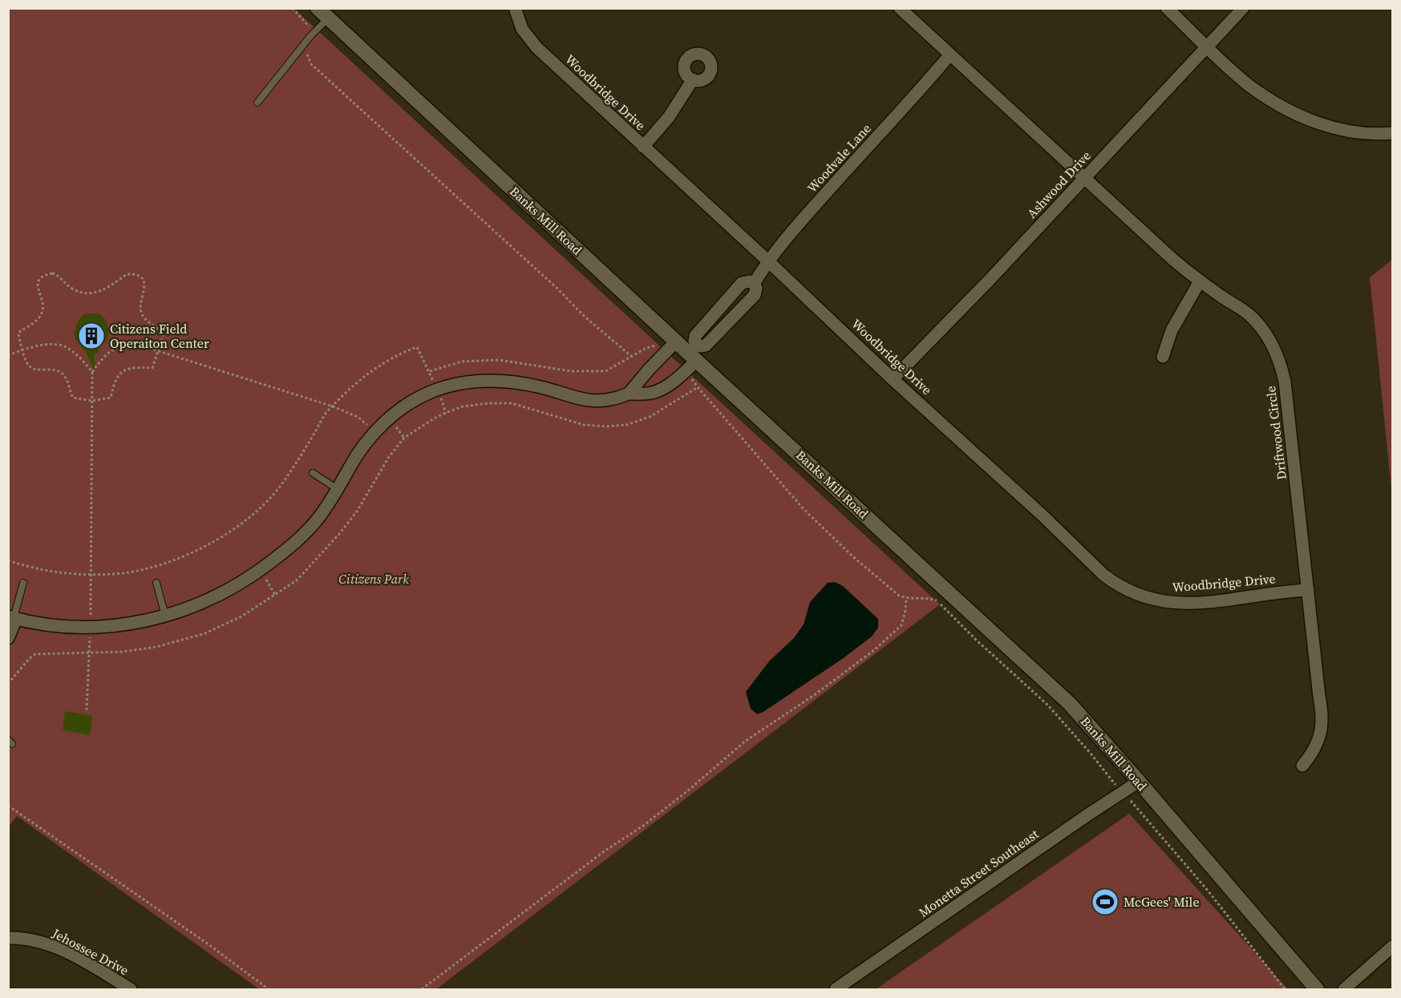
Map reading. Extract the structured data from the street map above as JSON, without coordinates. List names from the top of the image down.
{
  "streets": {
    "street": [
      "Woodbridge Drive",
      "Woodvale Lane",
      "Ashwood Drive",
      "Banks Mill Road",
      "Driftwood Circle",
      "Monetta Street Southeast",
      "Jehossee Drive"
    ]
  },
  "crossings": [
    ["Woodbridge Drive", "Woodvale Lane"],
    ["Woodbridge Drive", "Ashwood Drive"],
    ["Woodbridge Drive", "Driftwood Circle"],
    ["Woodvale Lane", "Banks Mill Road"],
    ["Ashwood Drive", "Driftwood Circle"],
    ["Banks Mill Road", "Monetta Street Southeast"]
  ],
  "parks": ["Citizens Park"],
  "places": {
    "building": ["Citizens Field Operaiton Center"],
    "sports": ["McGees' Mile"]
  }
}
